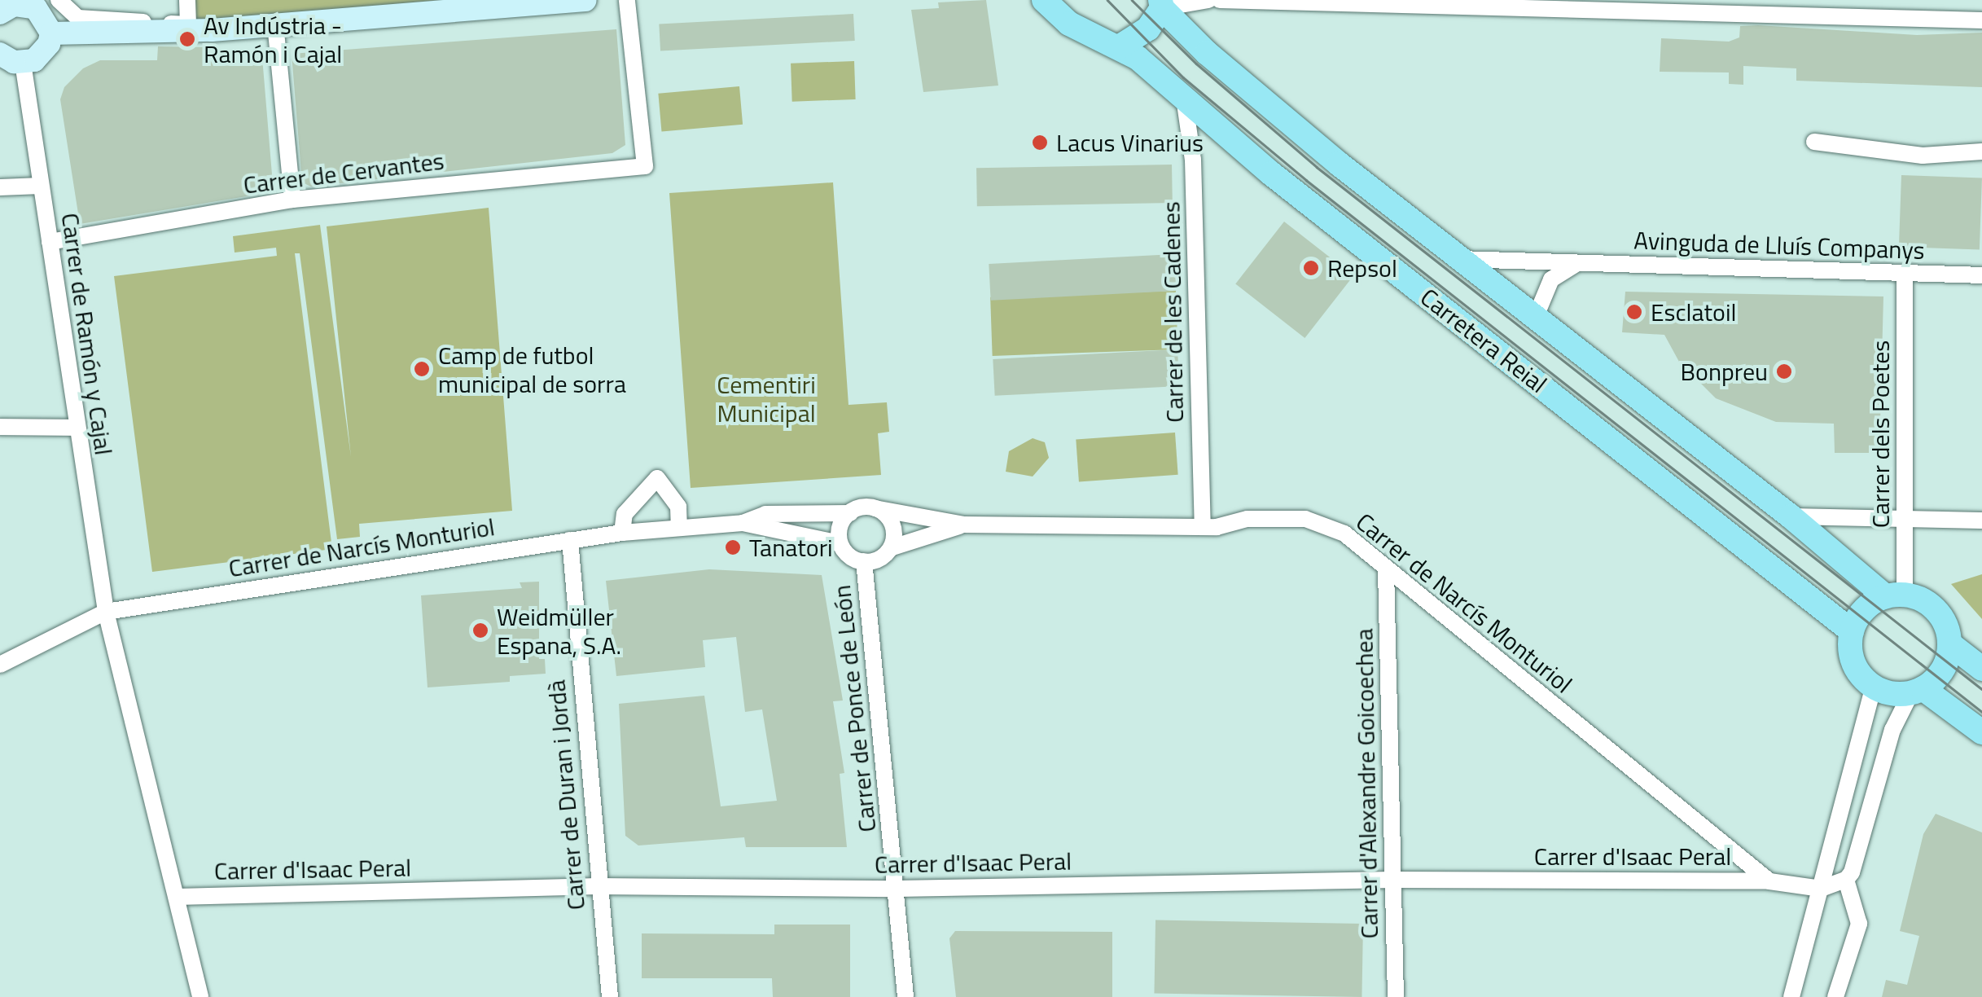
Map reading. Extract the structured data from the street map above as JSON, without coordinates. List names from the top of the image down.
{
  "streets": {
    "main road": ["Carretera Reial"],
    "street": [
      "Carrer de Cervantes",
      "Avinguda de Lluís Companys",
      "Carrer de les Cadenes",
      "Carrer de Ramón y Cajal",
      "Carrer dels Poetes",
      "Carrer de Narcís Monturiol",
      "Carrer de Ponce de León",
      "Carrer d'Alexandre Goicoechea",
      "Carrer de Duran i Jordà",
      "Carrer d'Isaac Peral"
    ]
  },
  "crossings": [
    ["Carrer de Cervantes", "Carrer de Ramón y Cajal"],
    ["Avinguda de Lluís Companys", "Carretera Reial"],
    ["Avinguda de Lluís Companys", "Carrer dels Poetes"],
    ["Carrer de les Cadenes", "Carretera Reial"],
    ["Carrer de les Cadenes", "Carrer de Narcís Monturiol"],
    ["Carrer de Ramón y Cajal", "Carrer de Narcís Monturiol"],
    ["Carrer de Ramón y Cajal", "Carrer d'Isaac Peral"],
    ["Carretera Reial", "Carrer dels Poetes"],
    ["Carrer de Narcís Monturiol", "Carrer de Ponce de León"],
    ["Carrer de Narcís Monturiol", "Carrer d'Alexandre Goicoechea"],
    ["Carrer de Narcís Monturiol", "Carrer de Duran i Jordà"],
    ["Carrer de Narcís Monturiol", "Carrer d'Isaac Peral"],
    ["Carrer de Ponce de León", "Carrer d'Isaac Peral"],
    ["Carrer d'Alexandre Goicoechea", "Carrer d'Isaac Peral"],
    ["Carrer de Duran i Jordà", "Carrer d'Isaac Peral"]
  ],
  "parks": ["Cementiri Municipal"],
  "places": [
    "Av Indústria - Ramón i Cajal",
    "Lacus Vinarius",
    "Repsol",
    "Esclatoil",
    "Camp de futbol municipal de sorra",
    "Bonpreu",
    "Tanatori",
    "Weidmüller Espana, S.A."
  ]
}
